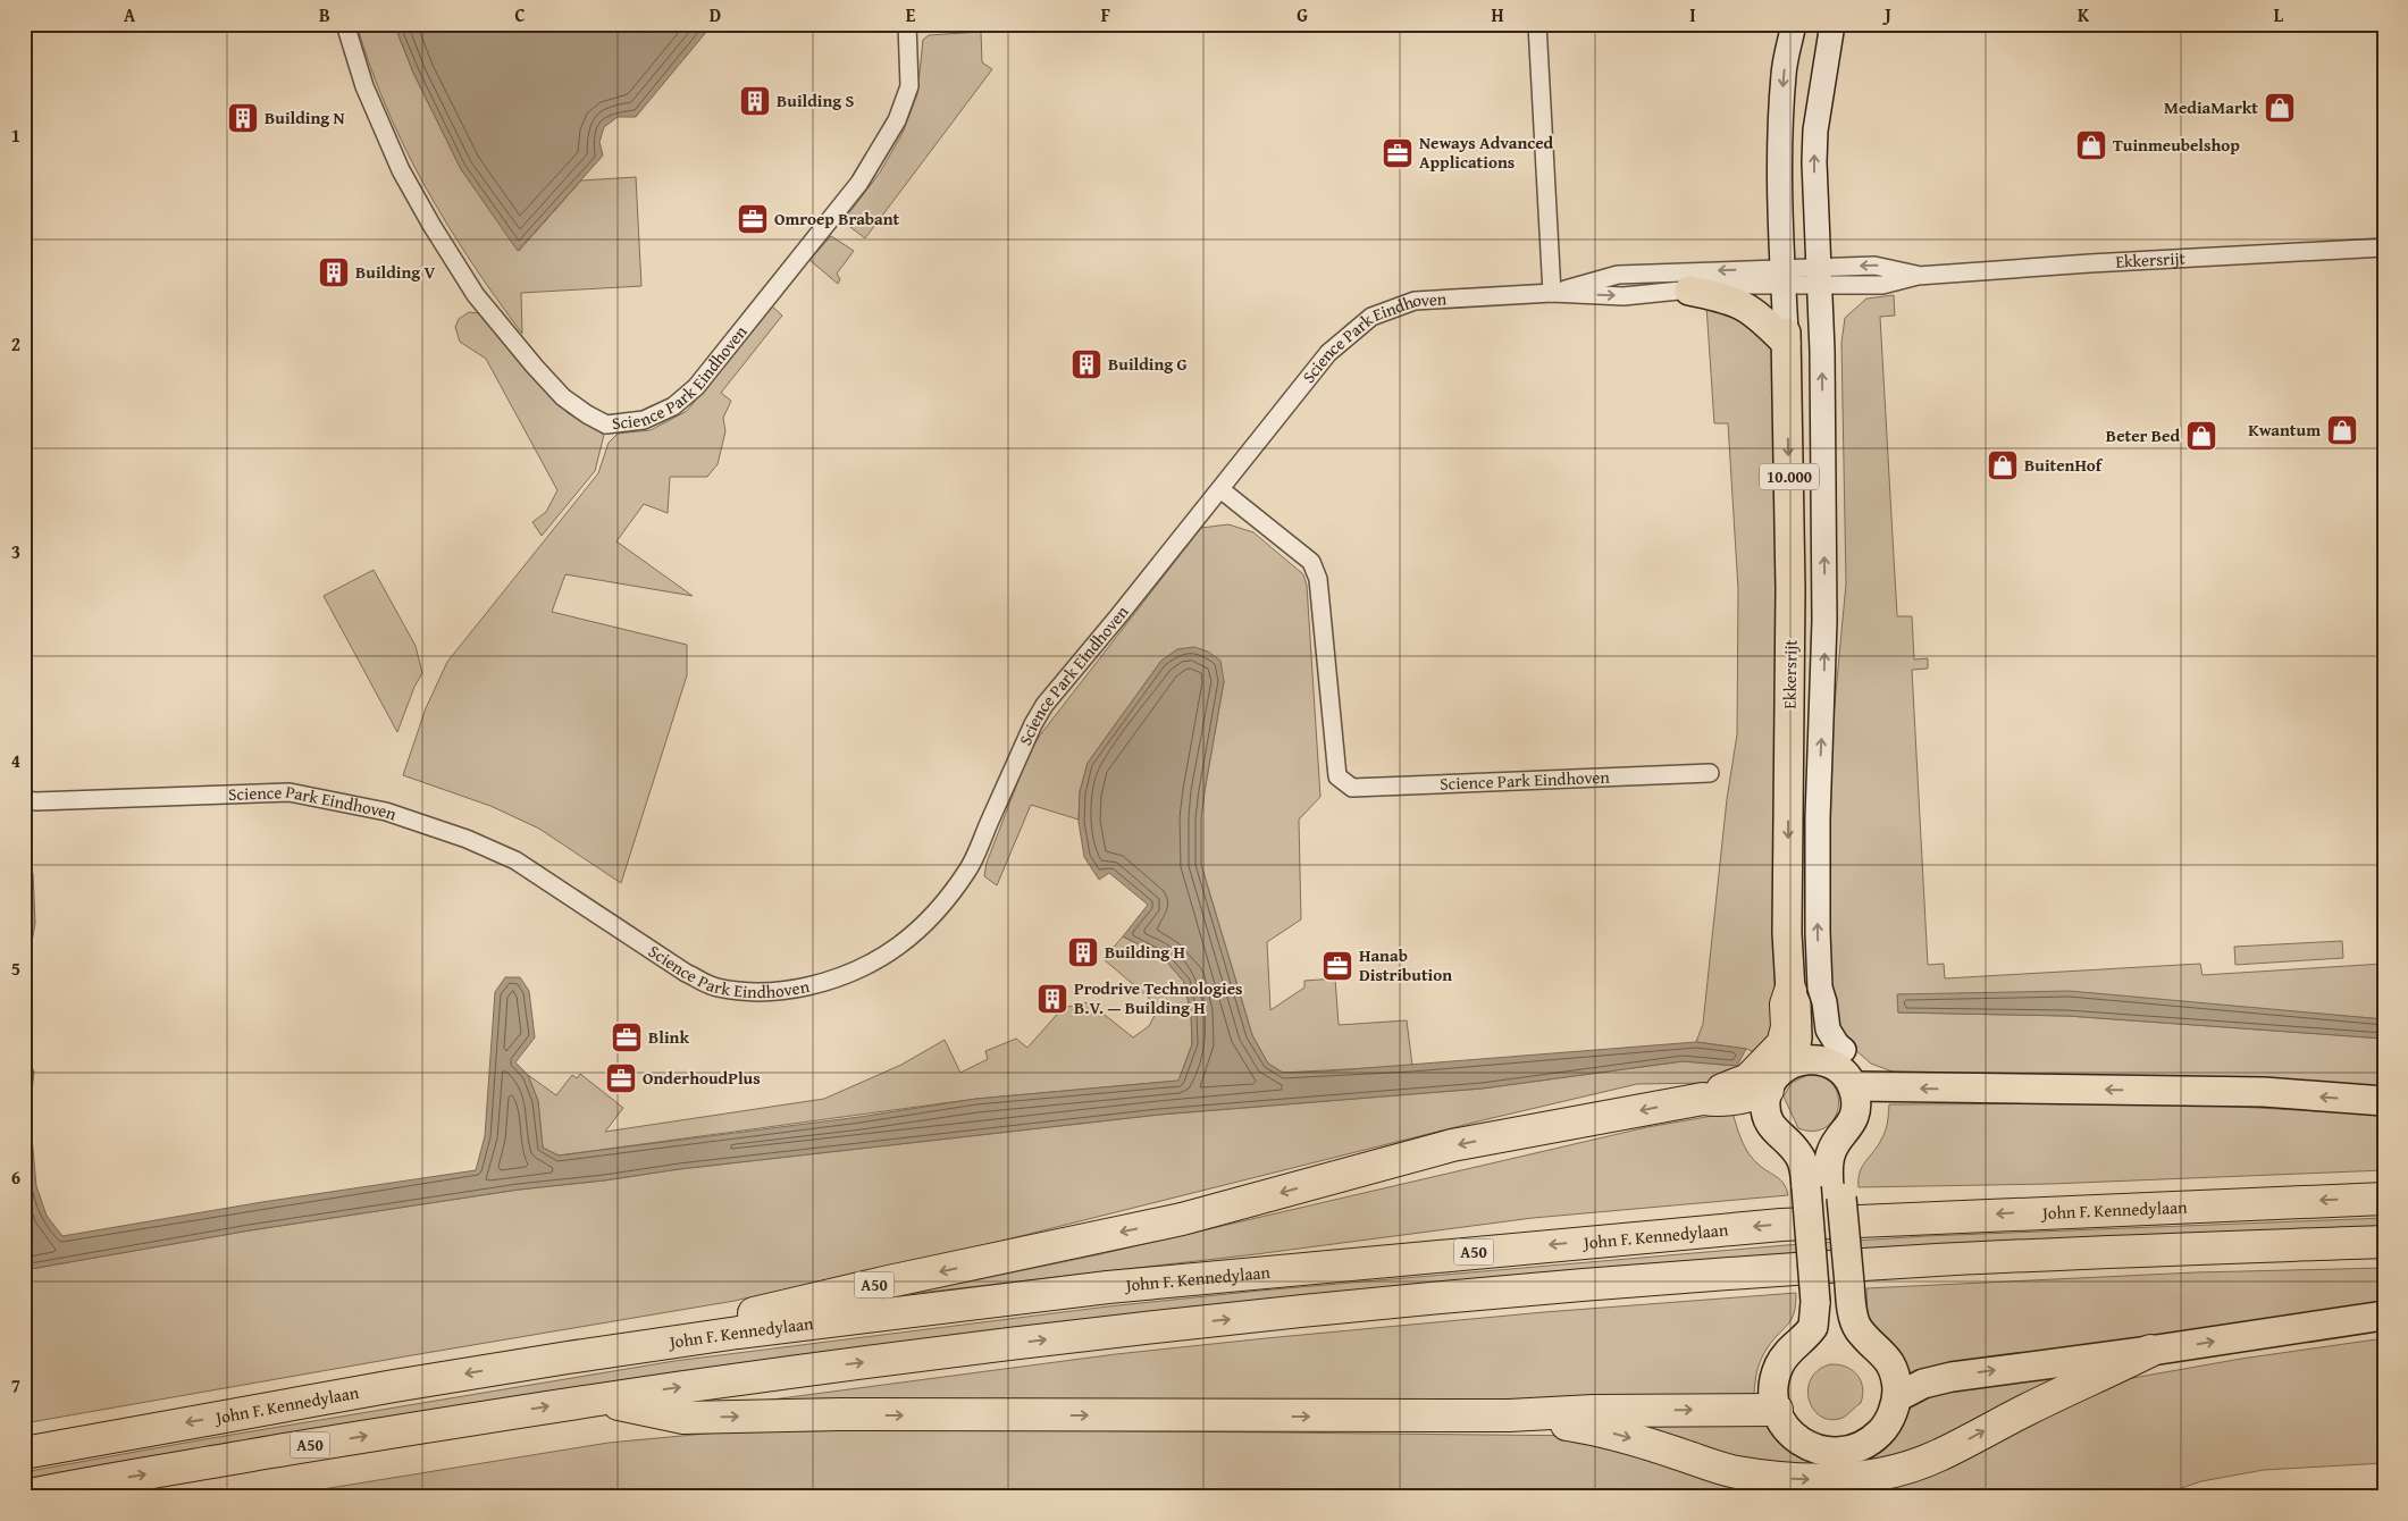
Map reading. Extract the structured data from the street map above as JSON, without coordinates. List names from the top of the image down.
{
  "streets": {
    "highway": [
      "Ekkersrijt",
      "10.000",
      "John F. Kennedylaan",
      "A50"
    ],
    "street": ["Science Park Eindhoven"]
  },
  "crossings": [
    ["Ekkersrijt", "Science Park Eindhoven"],
    ["Ekkersrijt", "A50"],
    ["John F. Kennedylaan", "A50"]
  ],
  "places": {
    "building": [
      "Building S",
      "Building N",
      "Building V",
      "Building G",
      "Building H",
      "Prodrive Technologies B.V. — Building H"
    ],
    "shop": [
      "MediaMarkt",
      "Tuinmeubelshop",
      "Kwantum",
      "Beter Bed",
      "BuitenHof"
    ],
    "office": [
      "Neways Advanced Applications",
      "Omroep Brabant",
      "Hanab Distribution",
      "Blink",
      "OnderhoudPlus"
    ]
  },
  "grid": {
    "columns": [
      "A",
      "B",
      "C",
      "D",
      "E",
      "F",
      "G",
      "H",
      "I",
      "J",
      "K",
      "L"
    ],
    "rows": [
      "1",
      "2",
      "3",
      "4",
      "5",
      "6",
      "7"
    ]
  }
}
